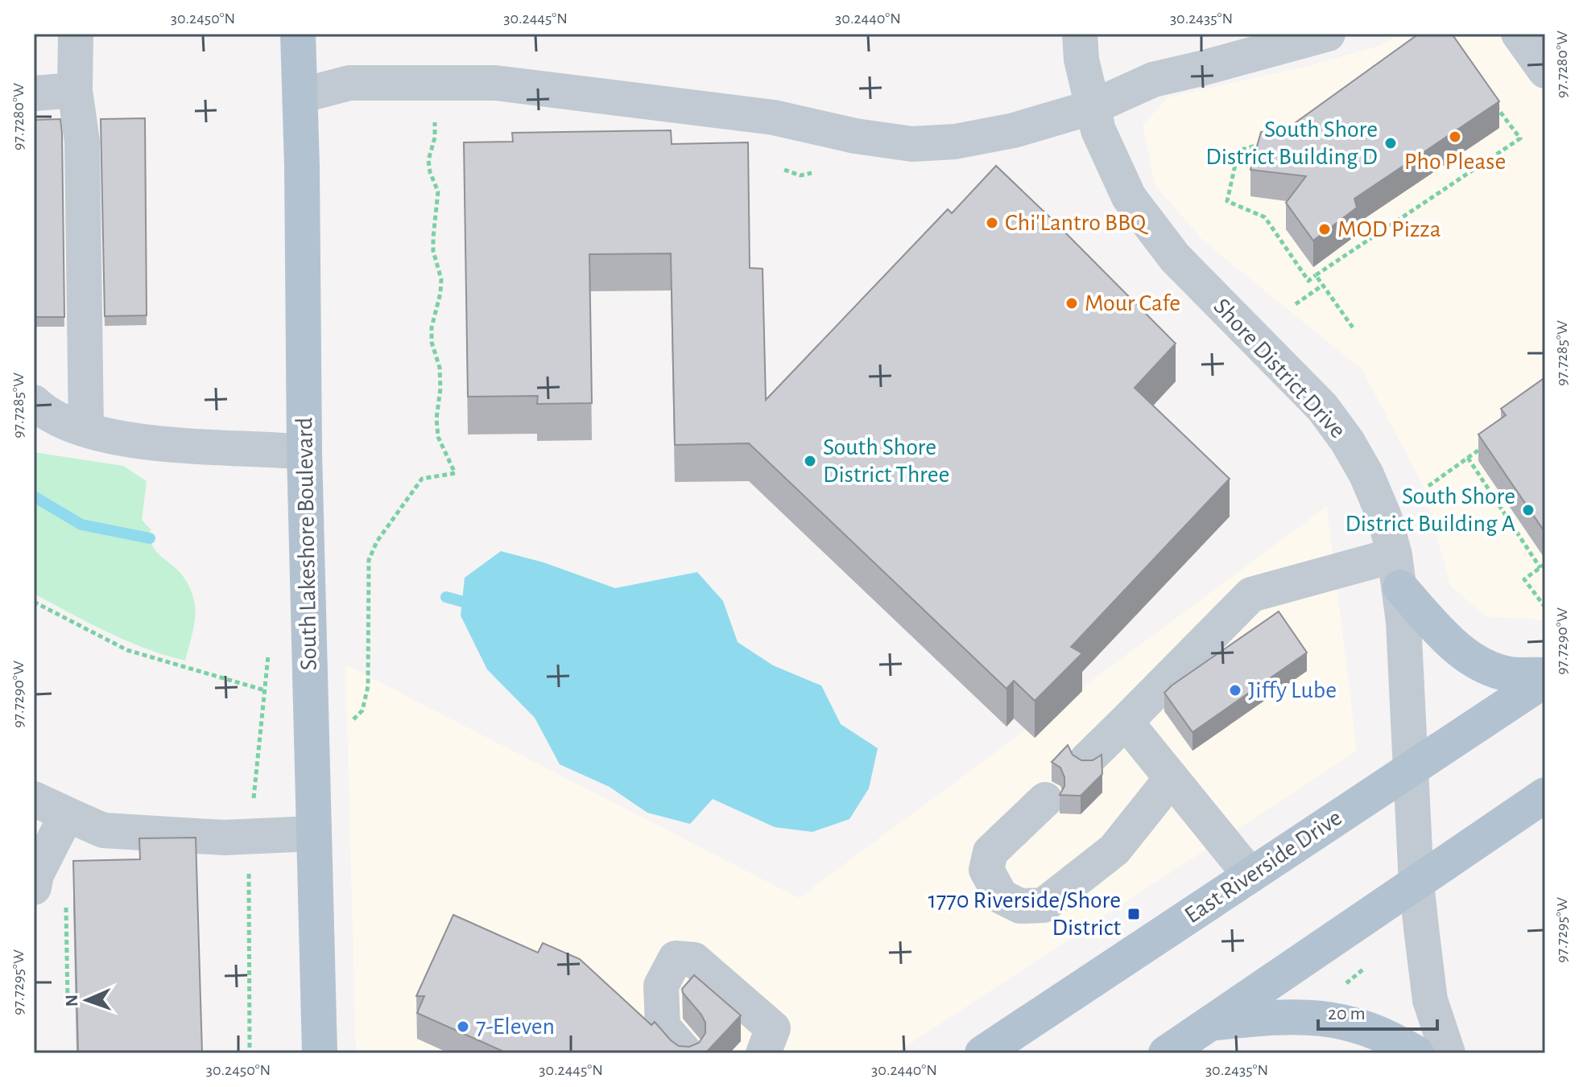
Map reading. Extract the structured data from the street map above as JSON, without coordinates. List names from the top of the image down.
{
  "streets": {
    "main road": ["South Lakeshore Boulevard", "East Riverside Drive"],
    "street": ["Shore District Drive"]
  },
  "crossings": [
    ["Shore District Drive", "East Riverside Drive"]
  ],
  "places": {
    "other": [
      "Pho Please",
      "South Shore District Building D",
      "Chi'Lantro BBQ",
      "MOD Pizza",
      "Mour Cafe",
      "South Shore District Three",
      "South Shore District Building A",
      "Jiffy Lube",
      "7-Eleven"
    ],
    "transit": ["1770 Riverside/Shore District"]
  },
  "scale_bar": "20 m",
  "north": "left",
  "coordinates": [
    "30.2450°N",
    "30.2445°N",
    "30.2440°N",
    "30.2435°N",
    "97.7280°W",
    "97.7285°W",
    "97.7290°W",
    "97.7295°W"
  ]
}
